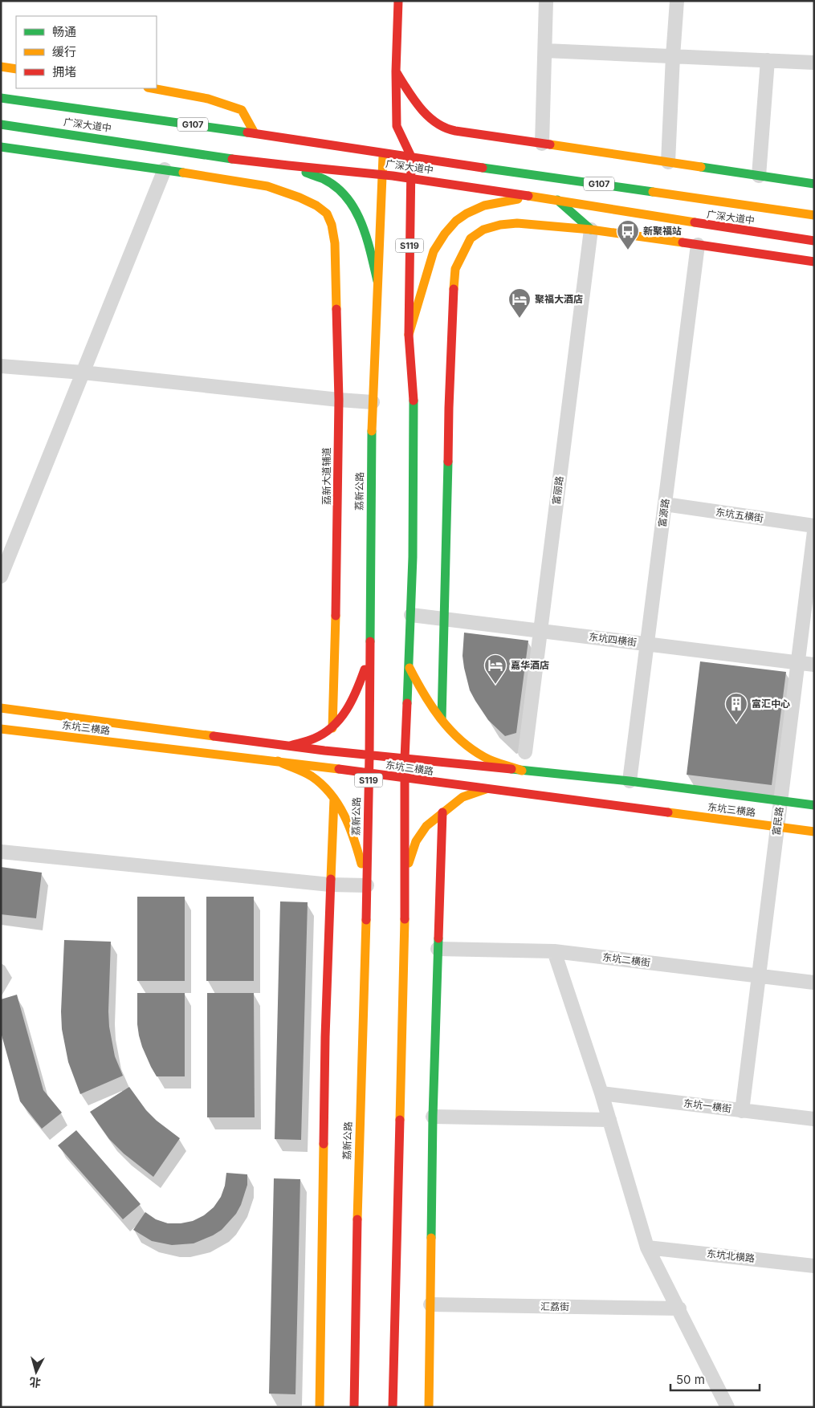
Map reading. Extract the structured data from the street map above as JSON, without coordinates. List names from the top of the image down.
{
  "streets": {
    "main road": [
      "G107",
      "广深大道中",
      "S119",
      "荔新大道辅道",
      "荔新公路",
      "东坑三横路"
    ],
    "street": [
      "富丽路",
      "富源路",
      "东坑五横街",
      "东坑四横街",
      "富民路",
      "东坑二横街",
      "东坑一横街",
      "东坑北横路",
      "汇荔街"
    ]
  },
  "crossings": [
    ["广深大道中", "S119"],
    ["广深大道中", "荔新公路"],
    ["S119", "东坑四横街"],
    ["S119", "东坑三横路"],
    ["富丽路", "东坑四横街"],
    ["荔新公路", "东坑三横路"],
    ["富源路", "东坑五横街"],
    ["富源路", "东坑四横街"],
    ["富源路", "东坑三横路"],
    ["东坑四横街", "富民路"],
    ["东坑三横路", "富民路"],
    ["富民路", "东坑二横街"],
    ["富民路", "东坑一横街"]
  ],
  "places": {
    "bus stop": ["新聚福站"],
    "hotel": ["聚福大酒店", "嘉华酒店"],
    "building": ["富汇中心"]
  },
  "legend": ["畅通", "缓行", "拥堵"],
  "scale_bar": "50 m",
  "north": "bottom"
}
